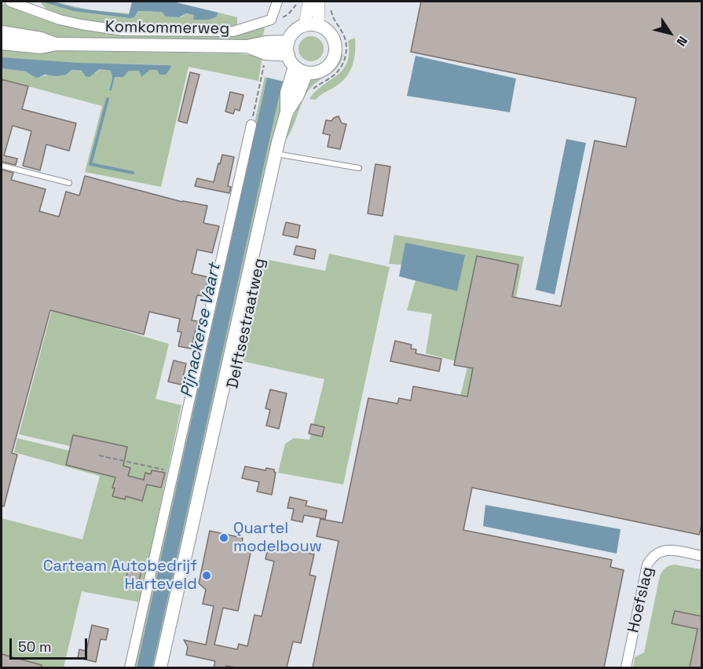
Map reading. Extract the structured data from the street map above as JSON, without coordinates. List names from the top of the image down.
{
  "streets": {
    "main road": ["Komkommerweg", "Delftsestraatweg"],
    "street": ["Hoefslag"]
  },
  "crossings": [
    ["Komkommerweg", "Delftsestraatweg"]
  ],
  "water": ["Pijnackerse Vaart"],
  "places": ["Quartel modelbouw", "Carteam Autobedrijf Harteveld"],
  "scale_bar": "50 m",
  "north": "bottom right"
}
